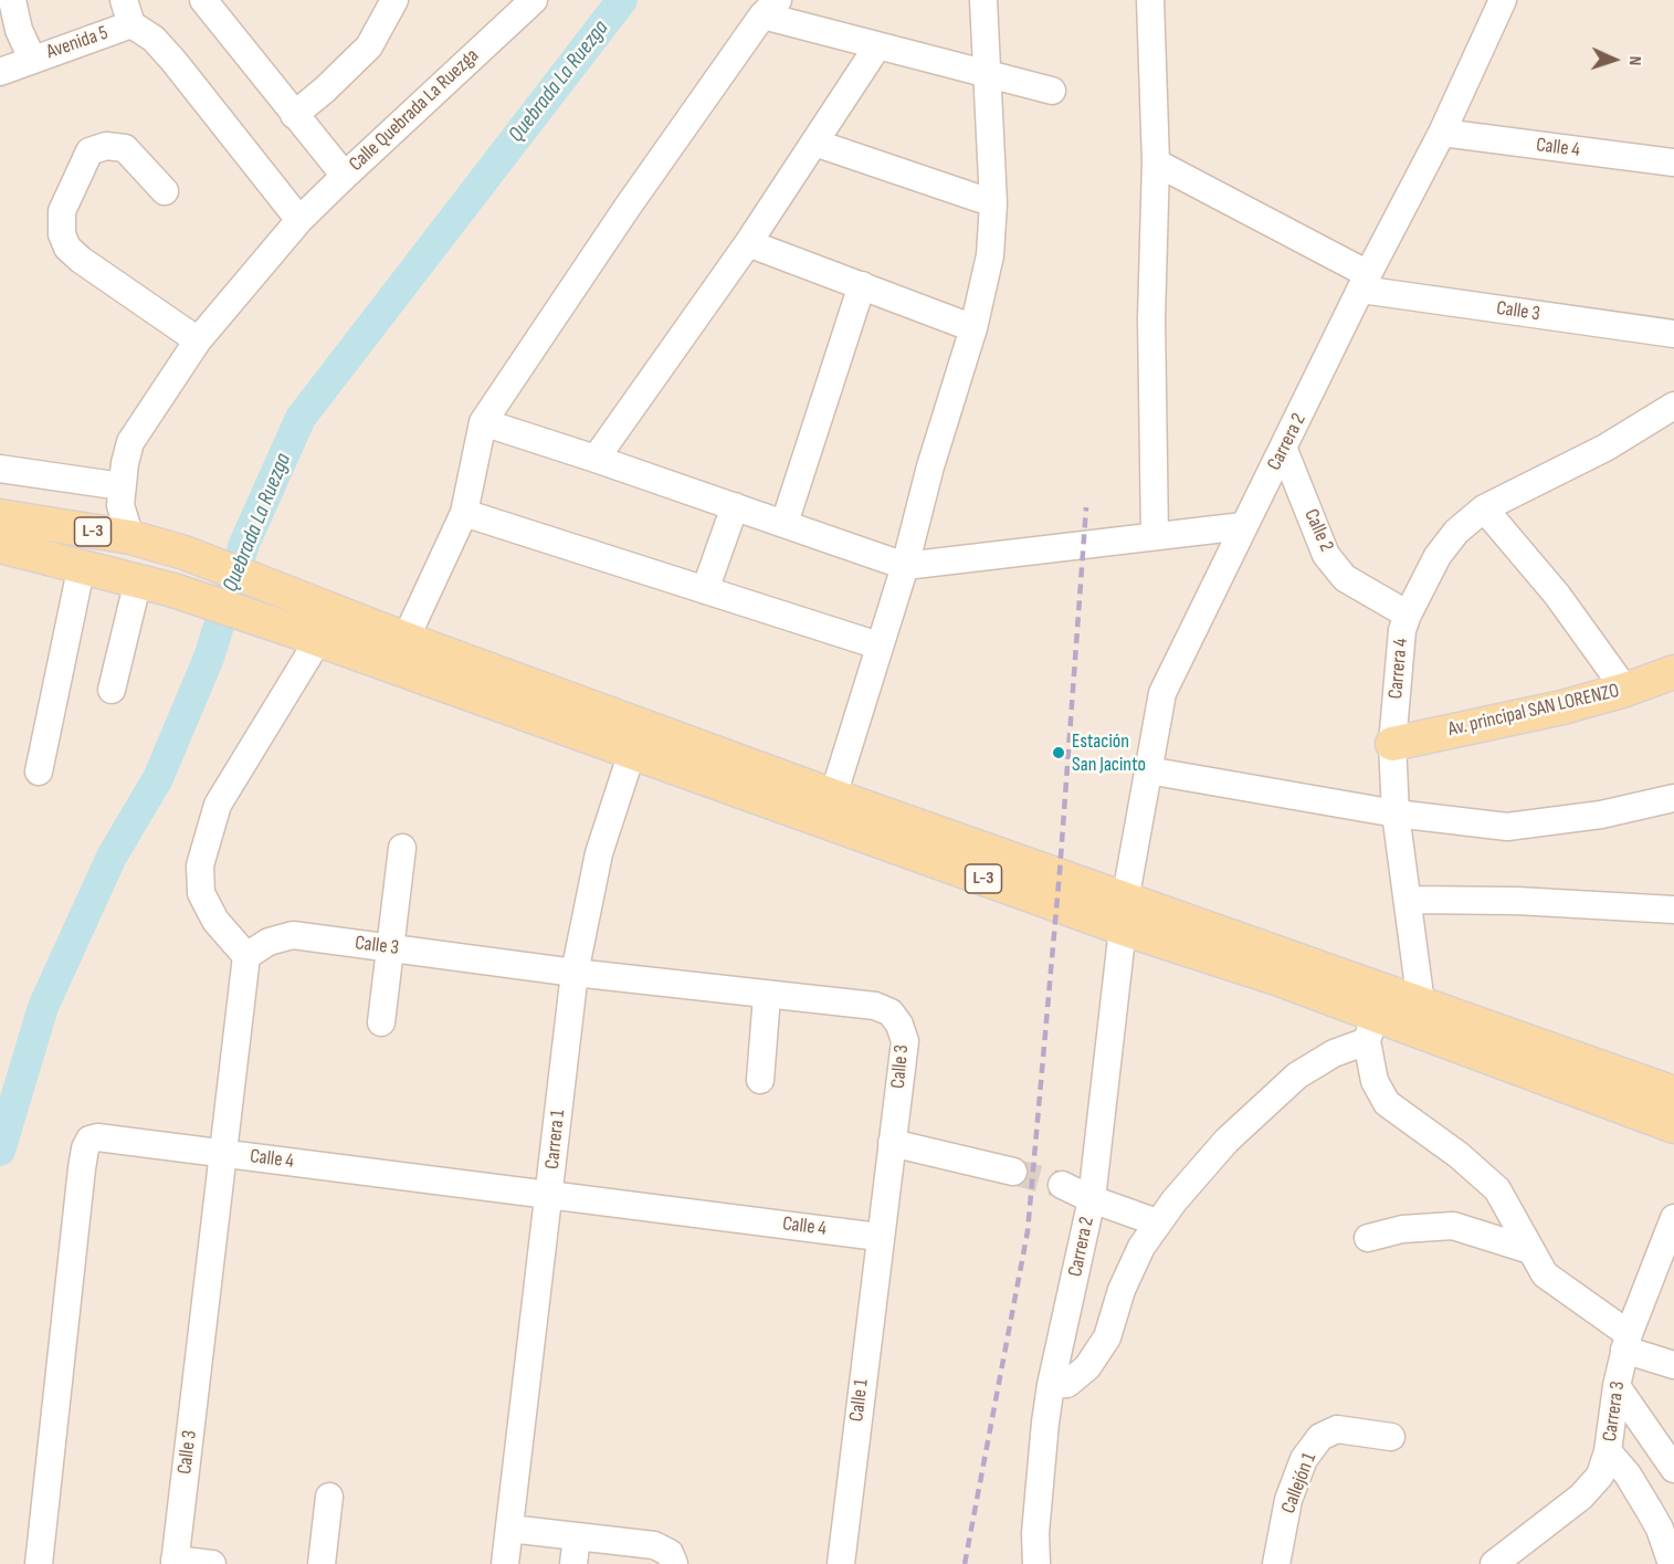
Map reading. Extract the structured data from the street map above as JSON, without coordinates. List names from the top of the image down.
{
  "streets": {
    "main road": ["L-3", "Av. principal SAN LORENZO"],
    "street": [
      "Avenida 5",
      "Calle Quebrada La Ruezga",
      "Calle 4",
      "Calle 3",
      "Carrera 2",
      "Calle 2",
      "Carrera 4",
      "Carrera 1",
      "Calle 1",
      "Carrera 3",
      "Callejón 1"
    ]
  },
  "crossings": [
    ["Calle 4", "Calle 3"],
    ["Calle 4", "Carrera 2"],
    ["Calle 4", "Carrera 1"],
    ["Calle 4", "Calle 1"],
    ["Calle 3", "Carrera 2"],
    ["Calle 3", "Carrera 1"],
    ["Calle 3", "Calle 1"],
    ["Carrera 2", "Calle 2"],
    ["Carrera 2", "L-3"],
    ["Calle 2", "Carrera 4"],
    ["L-3", "Carrera 4"],
    ["L-3", "Carrera 1"],
    ["Carrera 4", "Av. principal SAN LORENZO"]
  ],
  "water": ["Quebrada La Ruezga"],
  "places": ["Estación San Jacinto"],
  "north": "right"
}
